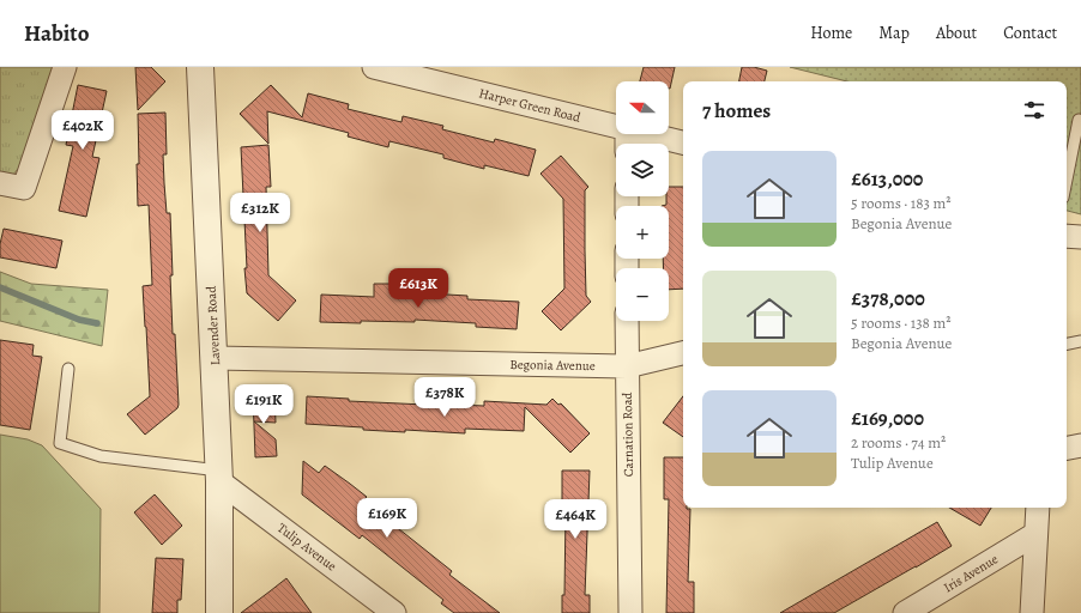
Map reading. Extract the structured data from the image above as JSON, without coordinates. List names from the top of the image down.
{
  "streets": {
    "street": [
      "Harper Green Road",
      "Lavender Road",
      "Begonia Avenue",
      "Carnation Road",
      "Tulip Avenue",
      "Iris Avenue"
    ]
  },
  "crossings": [
    ["Lavender Road", "Begonia Avenue"],
    ["Lavender Road", "Tulip Avenue"],
    ["Begonia Avenue", "Carnation Road"]
  ],
  "north": "left",
  "page": {
    "header": "Habito",
    "nav": [
      "Home",
      "Map",
      "About",
      "Contact"
    ],
    "map_buttons": ["+", "−"],
    "heading": "7 homes",
    "price": [
      "£402K",
      "£312K",
      "£613K",
      "£378K",
      "£191K",
      "£169K",
      "£464K"
    ],
    "list": [
      {
        "name": "£613,000",
        "note": "5 rooms · 183 m² · Begonia Avenue"
      },
      {
        "name": "£378,000",
        "note": "5 rooms · 138 m² · Begonia Avenue"
      },
      {
        "name": "£169,000",
        "note": "2 rooms · 74 m² · Tulip Avenue"
      }
    ]
  }
}
